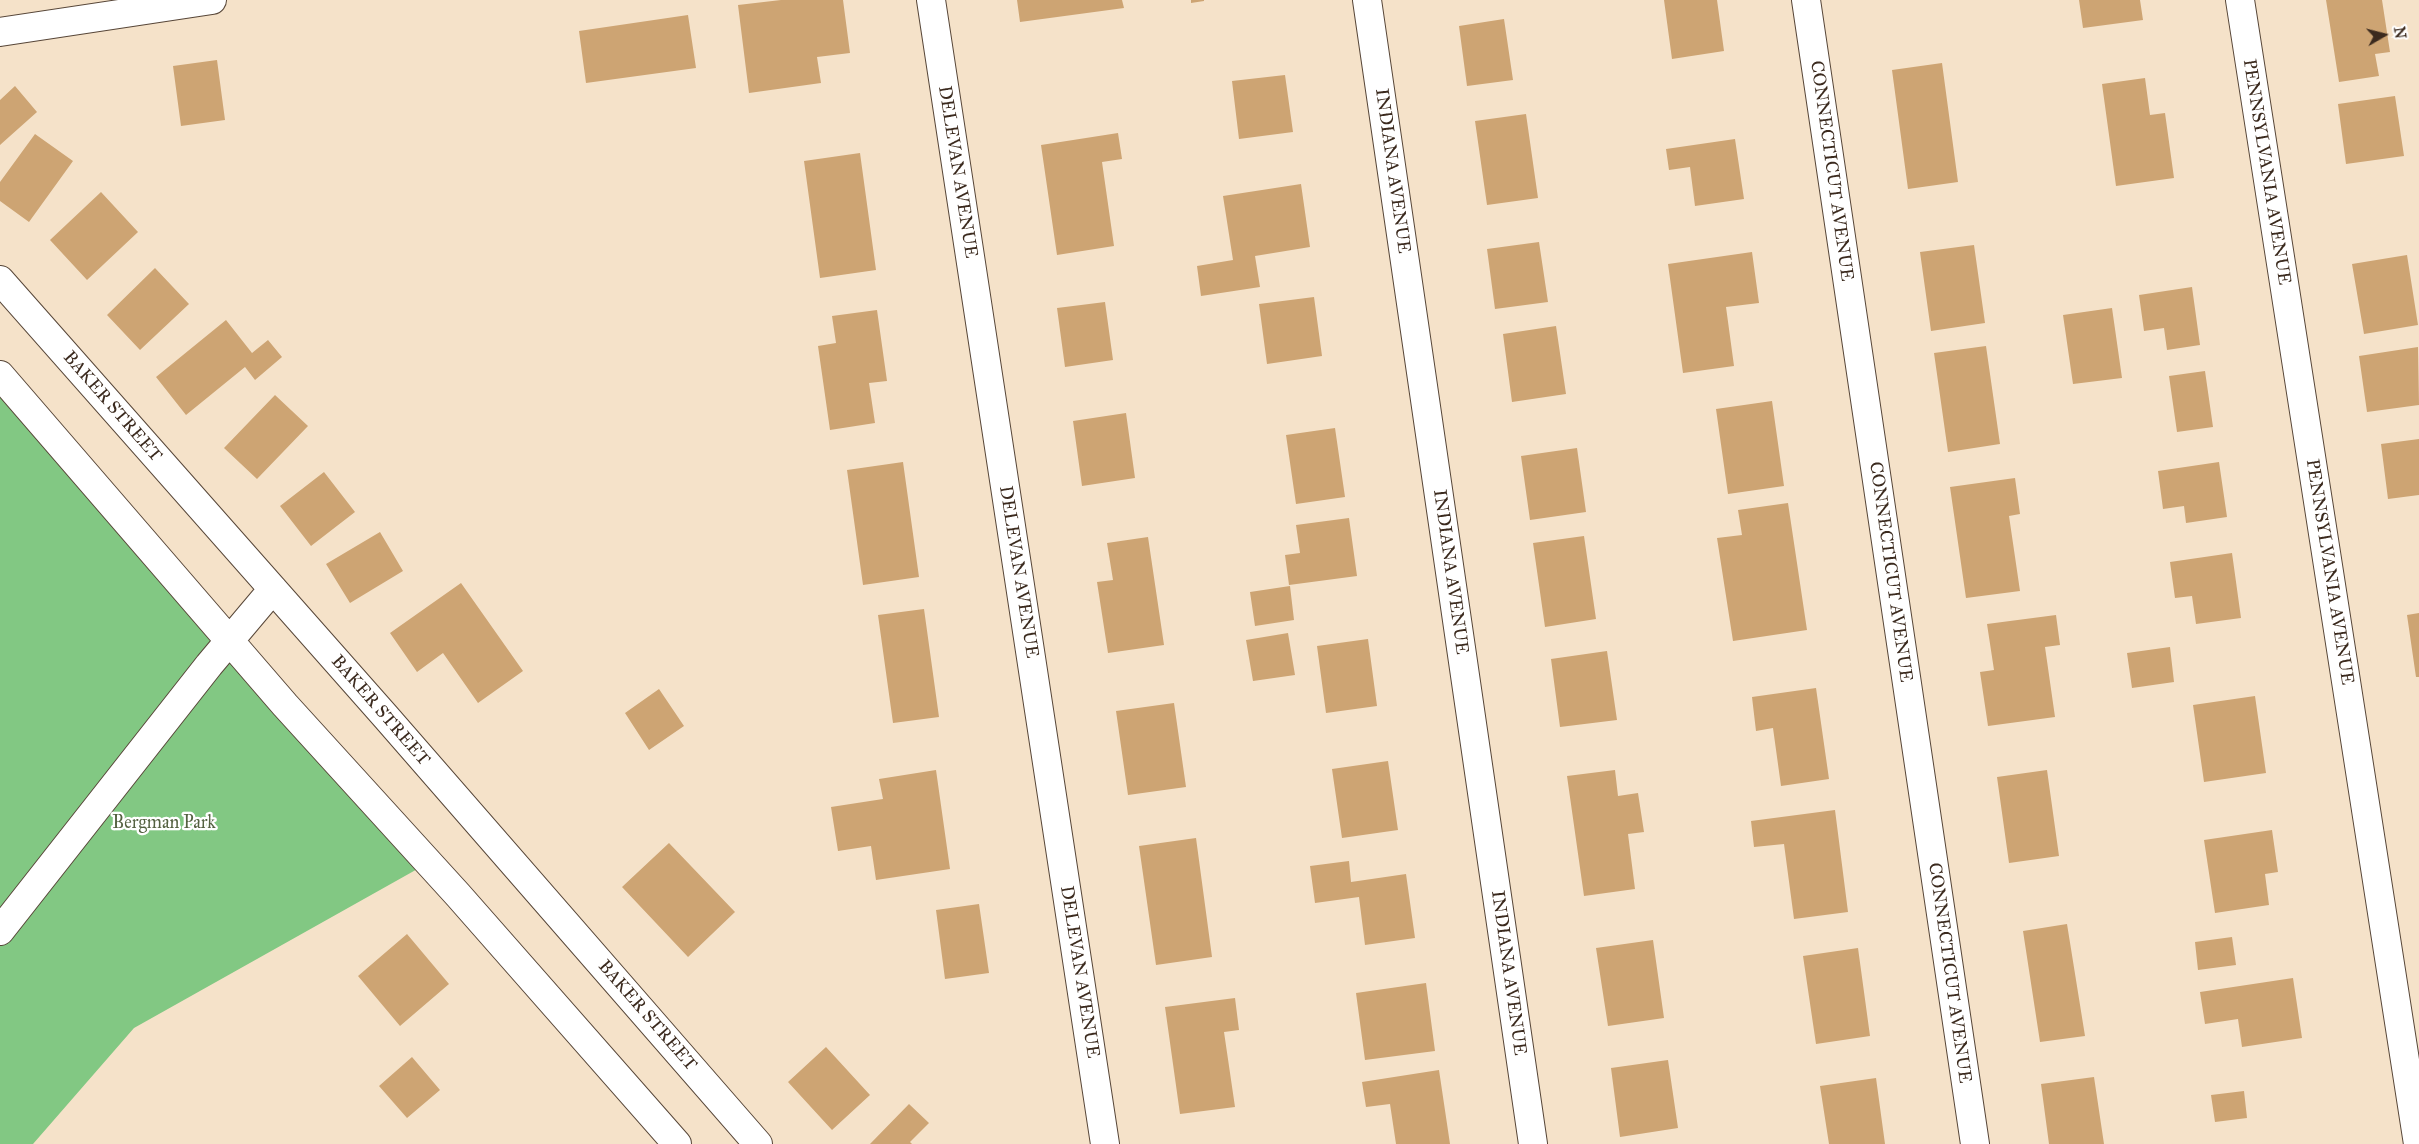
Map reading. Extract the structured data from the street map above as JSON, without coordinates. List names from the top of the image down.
{
  "streets": {
    "street": [
      "INDIANA AVENUE",
      "CONNECTICUT AVENUE",
      "DELEVAN AVENUE",
      "PENNSYLVANIA AVENUE",
      "BAKER STREET"
    ]
  },
  "parks": ["Bergman Park"],
  "north": "right"
}
